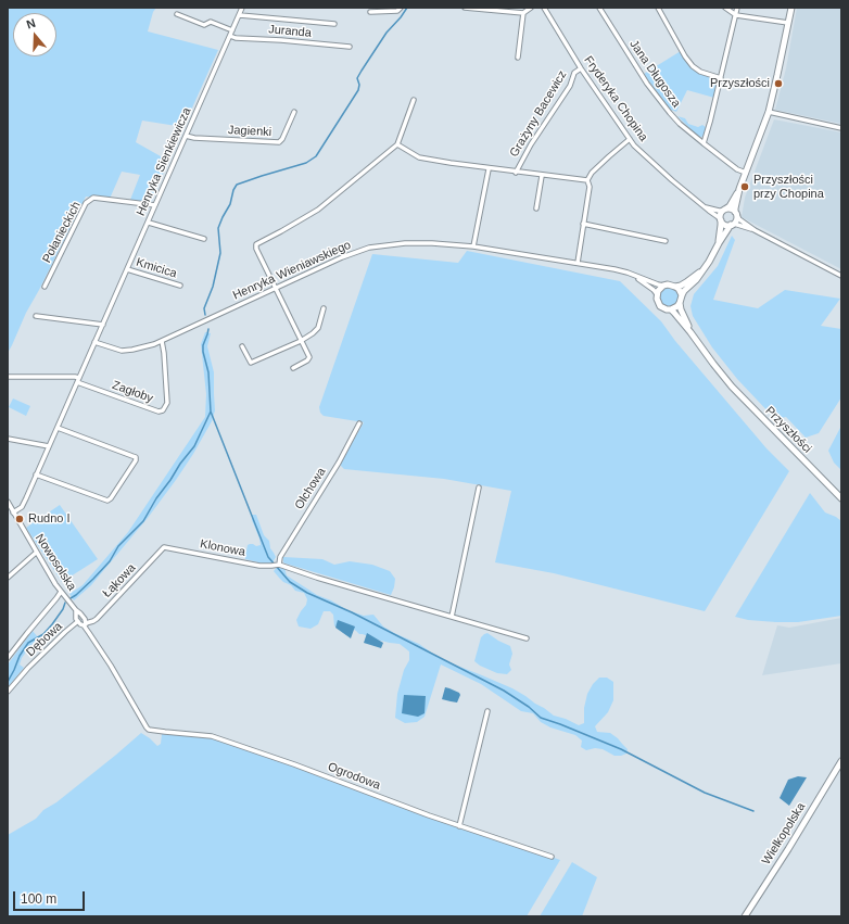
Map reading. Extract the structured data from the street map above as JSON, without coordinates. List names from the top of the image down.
{
  "streets": {
    "street": [
      "Juranda",
      "Jana Długosza",
      "Fryderyka Chopina",
      "Grażyny Bacewicz",
      "Jagienki",
      "Henryka Sienkiewicza",
      "Połanieckich",
      "Kmicica",
      "Henryka Wieniawskiego",
      "Zagłoby",
      "Przyszłości",
      "Olchowa",
      "Klonowa",
      "Nowosolska",
      "Łąkowa",
      "Dębowa",
      "Ogrodowa",
      "Wielkopolska"
    ]
  },
  "crossings": [
    ["Juranda", "Henryka Sienkiewicza"],
    ["Fryderyka Chopina", "Grażyny Bacewicz"],
    ["Jagienki", "Henryka Sienkiewicza"],
    ["Henryka Sienkiewicza", "Połanieckich"],
    ["Henryka Sienkiewicza", "Kmicica"],
    ["Henryka Sienkiewicza", "Henryka Wieniawskiego"],
    ["Henryka Sienkiewicza", "Zagłoby"],
    ["Henryka Sienkiewicza", "Nowosolska"],
    ["Henryka Wieniawskiego", "Zagłoby"],
    ["Henryka Wieniawskiego", "Przyszłości"],
    ["Olchowa", "Klonowa"],
    ["Klonowa", "Łąkowa"],
    ["Nowosolska", "Łąkowa"],
    ["Nowosolska", "Dębowa"],
    ["Nowosolska", "Ogrodowa"]
  ],
  "places": ["Przyszłości", "Przyszłości przy Chopina", "Rudno I"],
  "scale_bar": "100 m",
  "north": "top"
}
